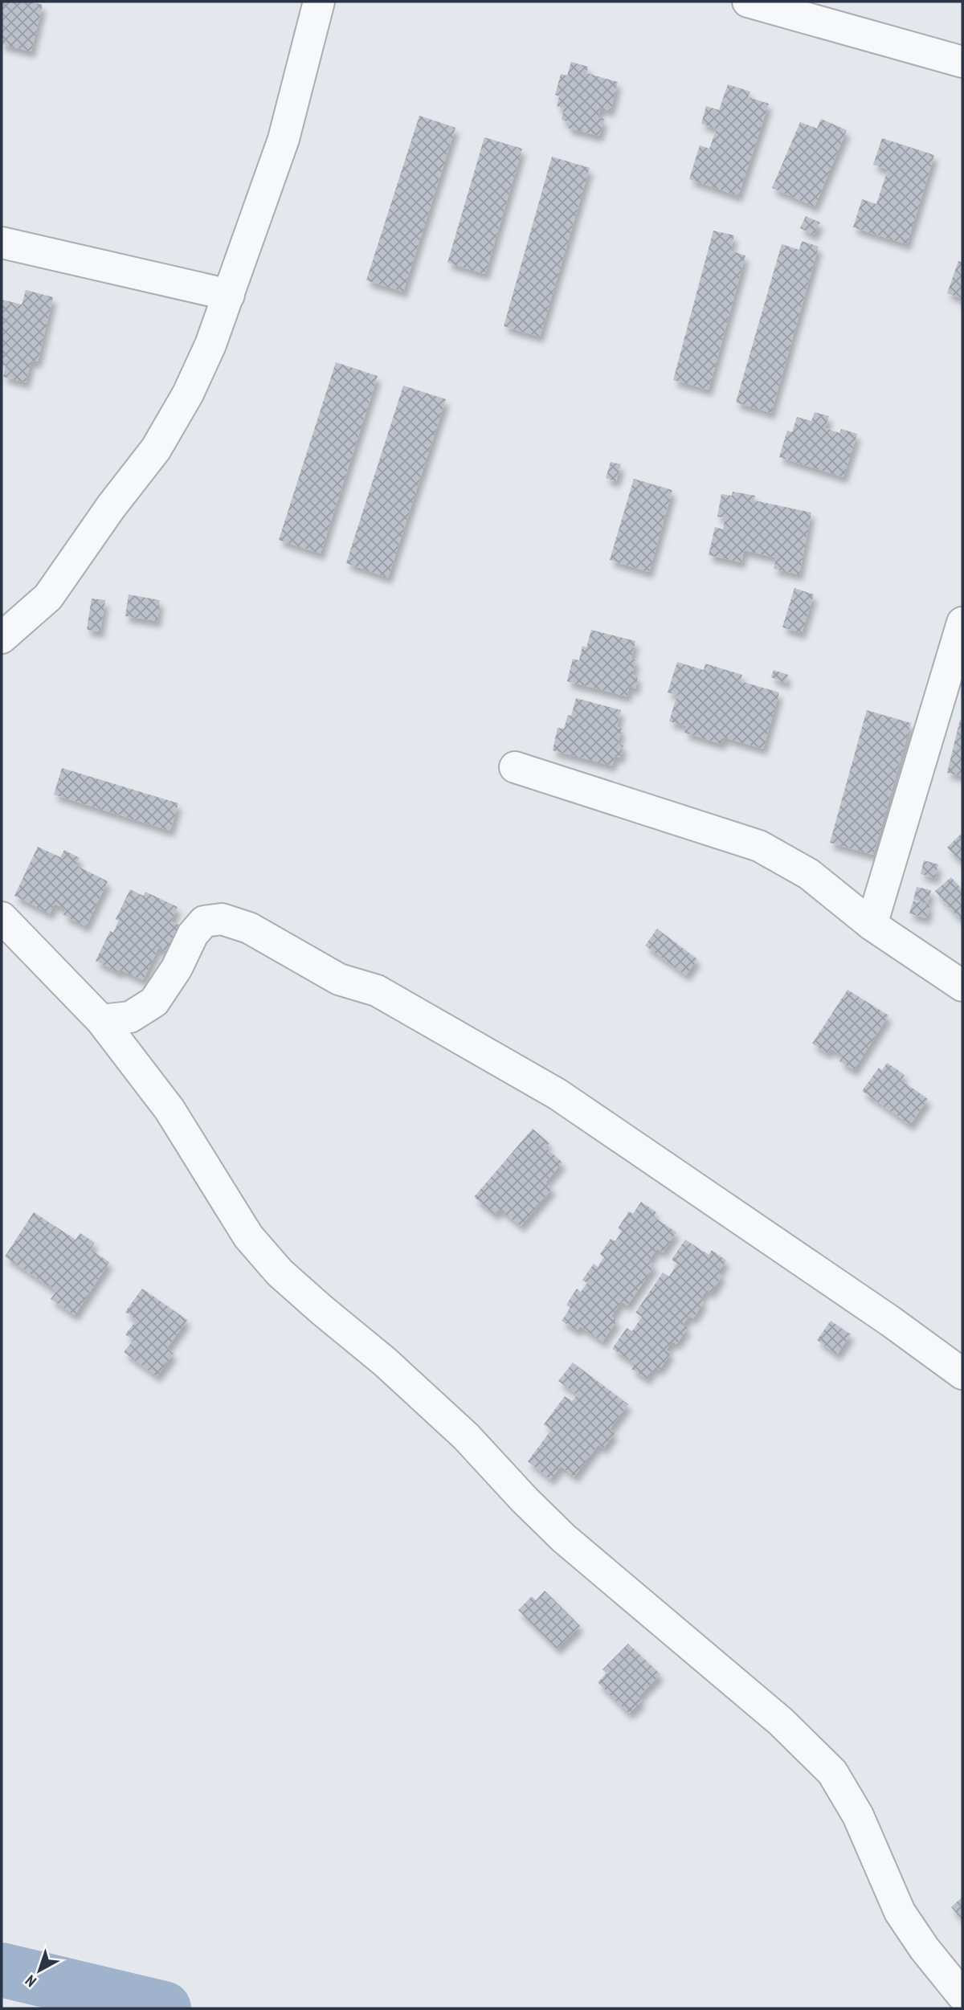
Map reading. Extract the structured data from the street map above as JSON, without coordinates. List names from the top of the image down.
{
  "north": "bottom left"
}
